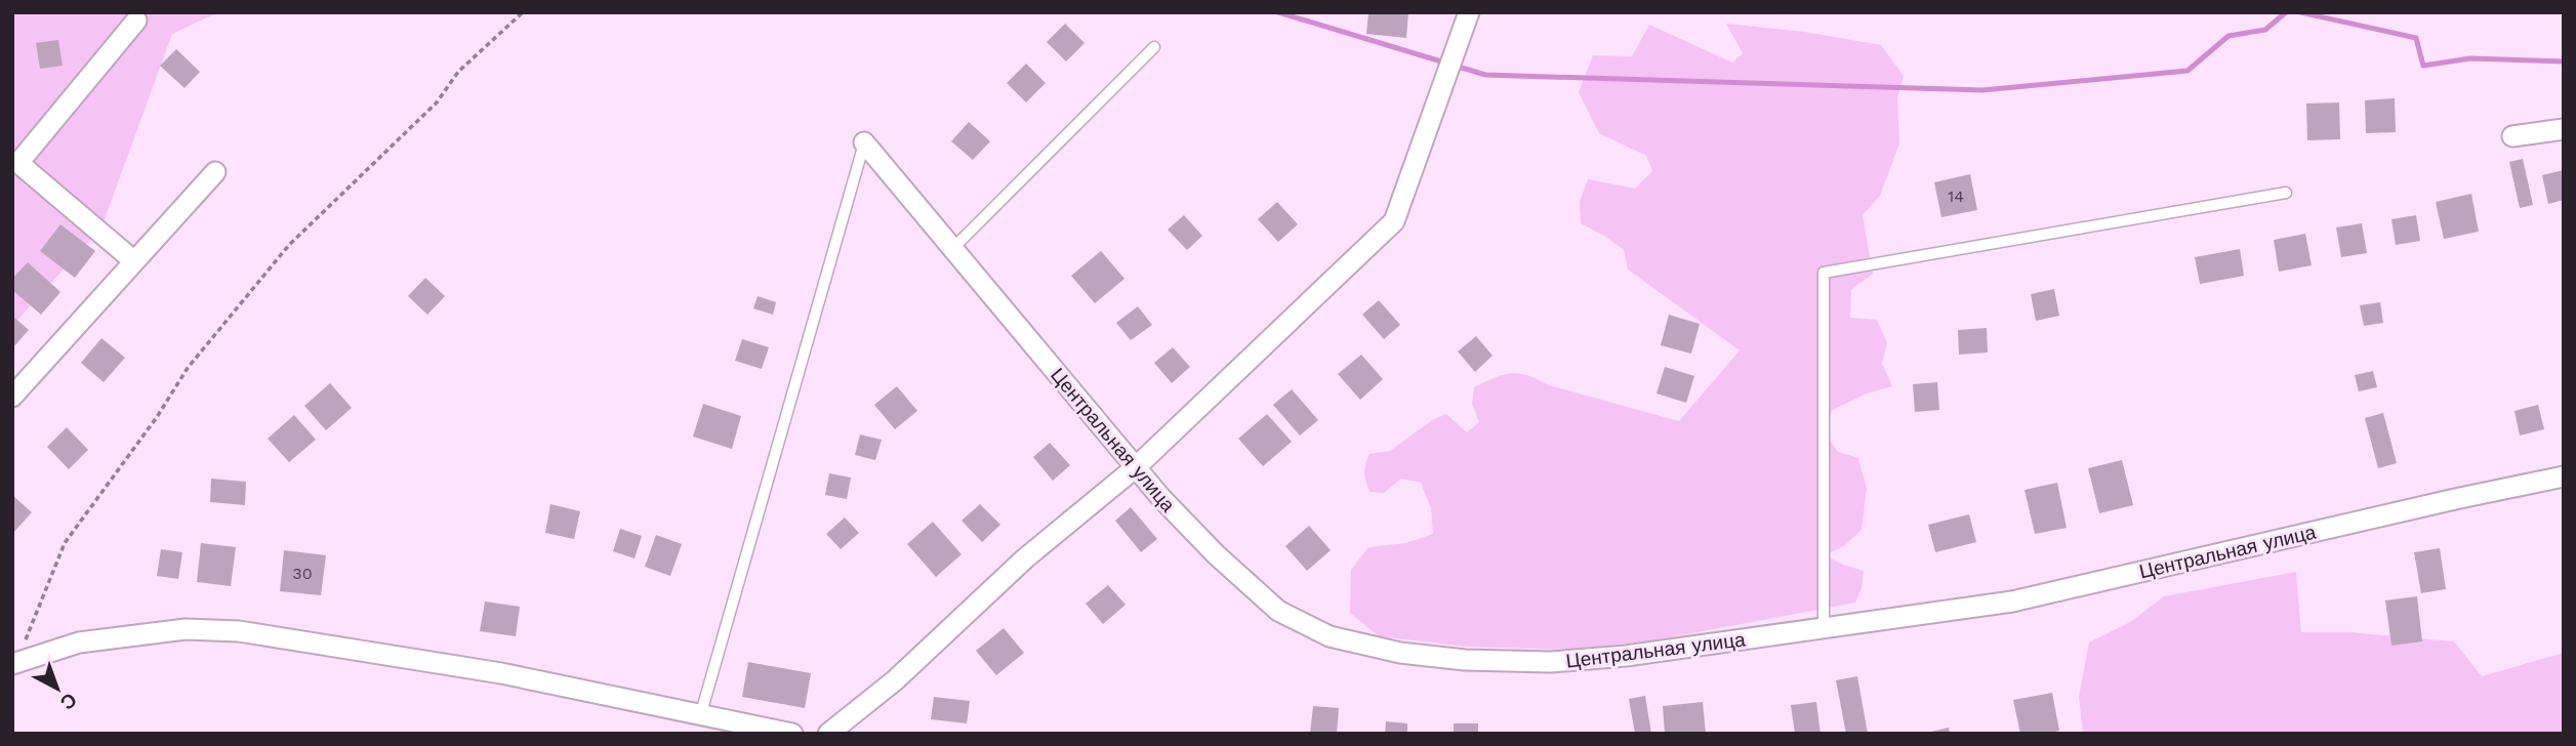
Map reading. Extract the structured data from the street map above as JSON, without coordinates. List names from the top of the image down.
{
  "streets": {
    "street": ["Центральная улица"]
  },
  "house_numbers": ["14", "30"],
  "north": "bottom right"
}
